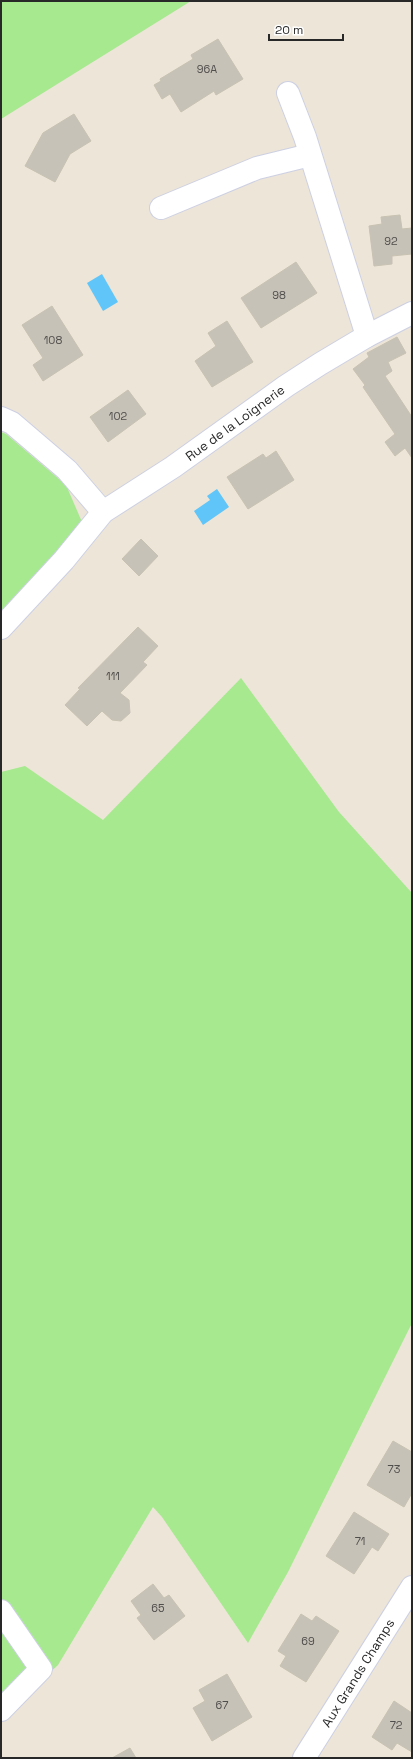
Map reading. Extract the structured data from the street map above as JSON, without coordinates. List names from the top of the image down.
{
  "streets": {
    "street": ["Rue de la Loignerie", "Aux Grands Champs"]
  },
  "house_numbers": [
    "96A",
    "92",
    "98",
    "108",
    "102",
    "111",
    "73",
    "71",
    "65",
    "69",
    "67",
    "72"
  ],
  "scale_bar": "20 m"
}
